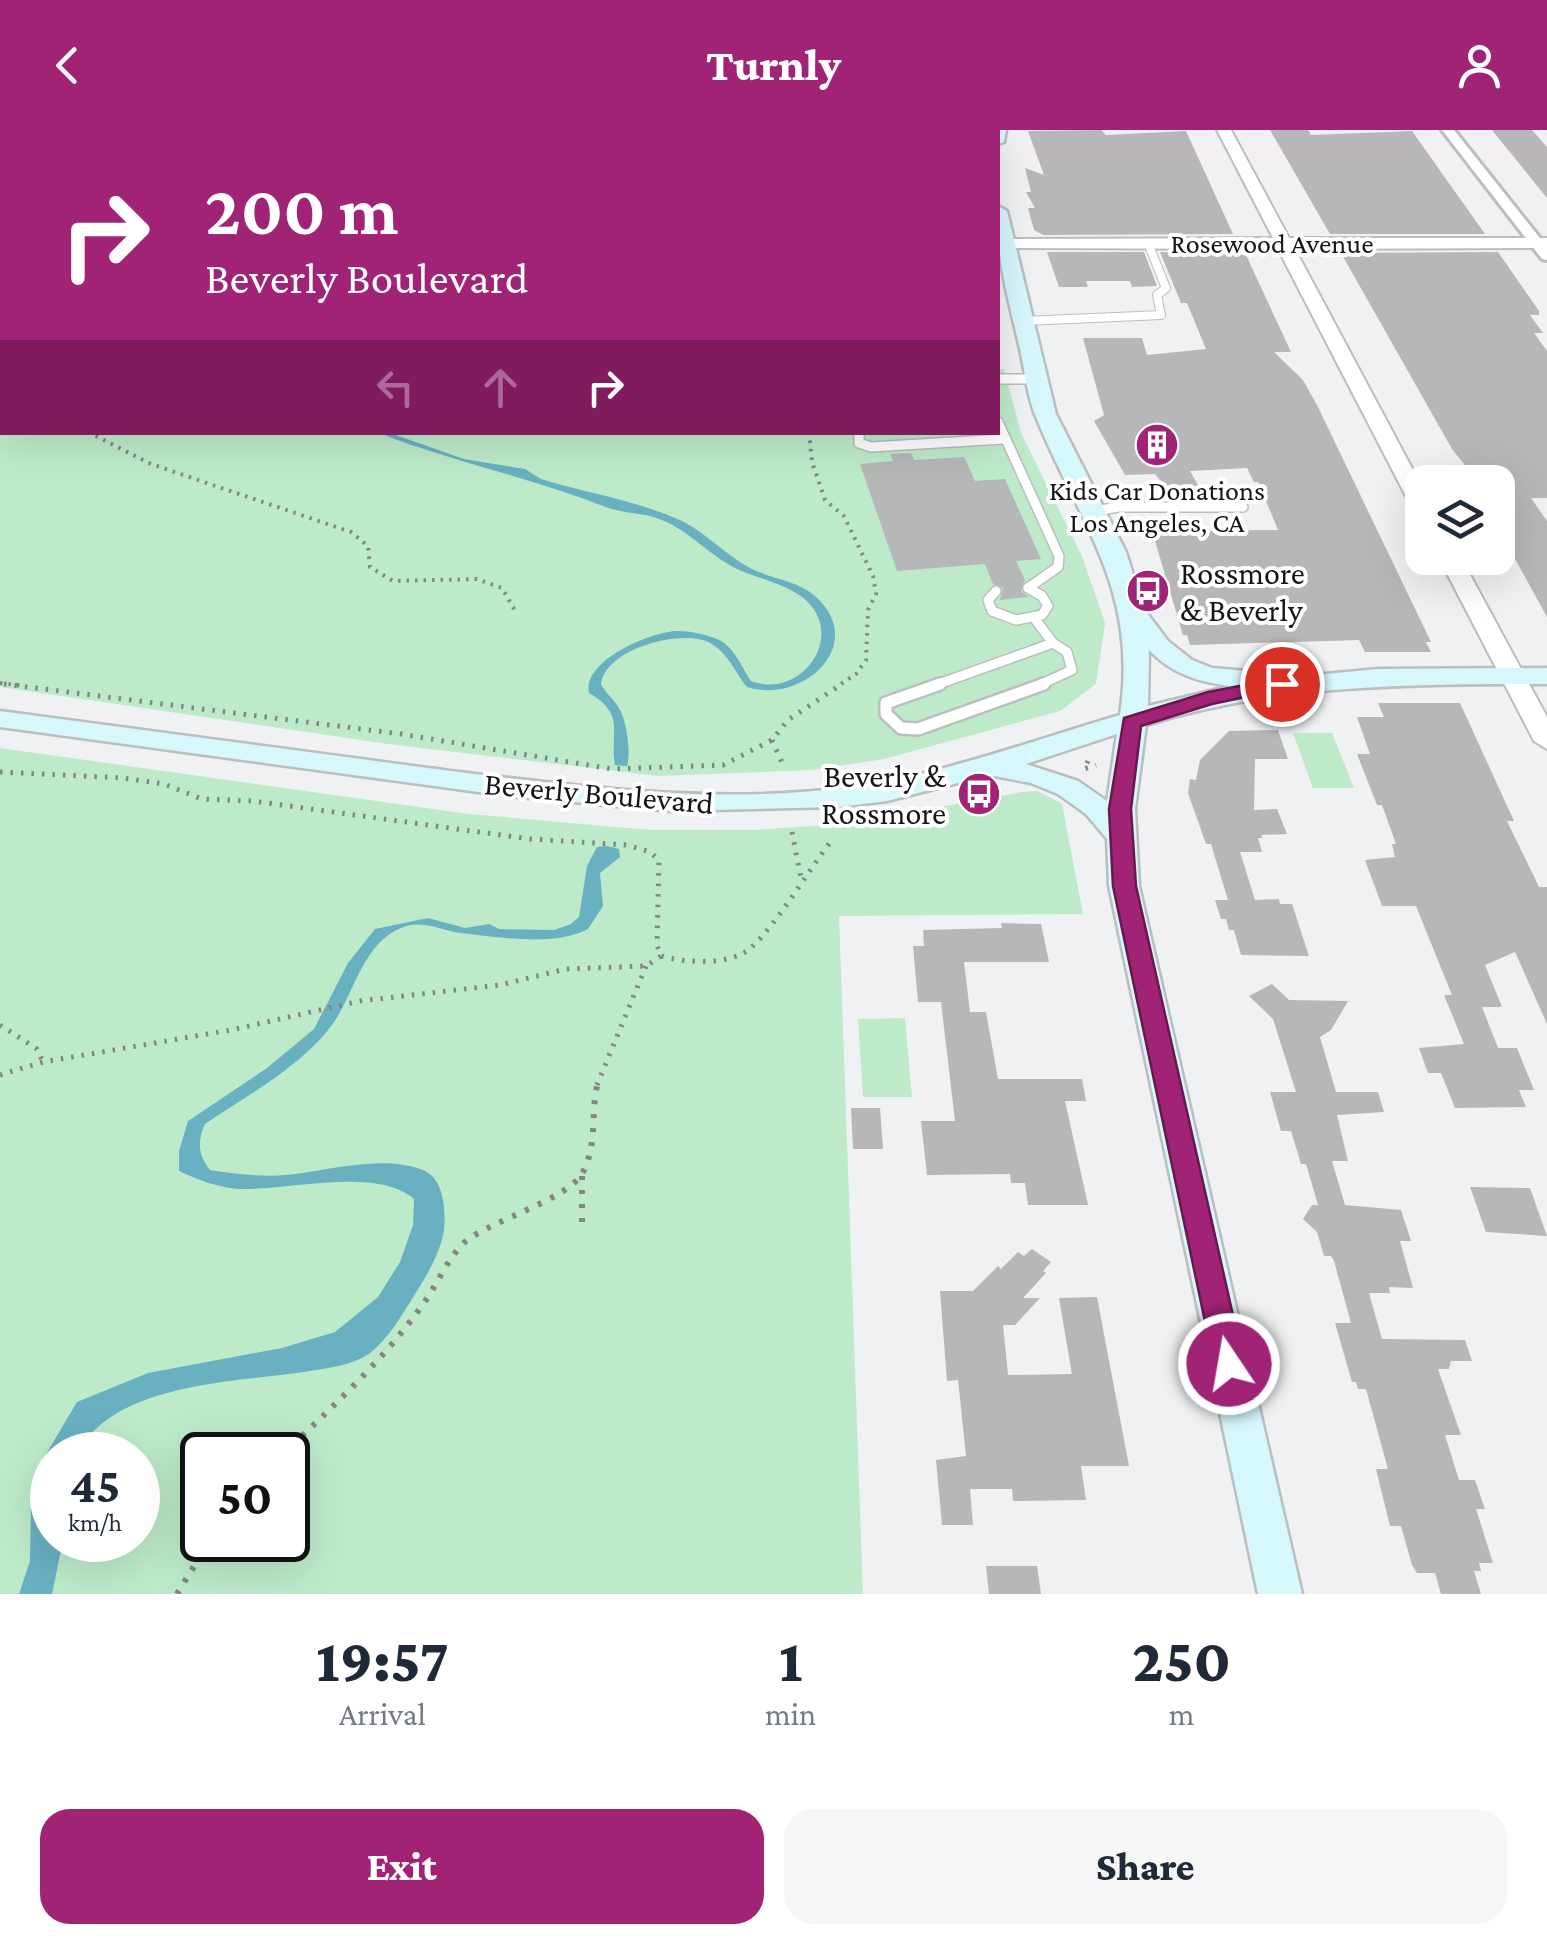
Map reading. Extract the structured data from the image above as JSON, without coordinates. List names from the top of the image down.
{
  "streets": {
    "main road": ["Beverly Boulevard"],
    "street": ["Rosewood Avenue"]
  },
  "places": {
    "building": ["Kids Car Donations Los Angeles, CA"],
    "bus stop": ["Rossmore & Beverly", "Beverly & Rossmore"]
  },
  "page": {
    "header": "Turnly",
    "turn": ["200 m", "Beverly Boulevard"],
    "speed": "45 km/h",
    "limit": "50",
    "eta": [
      "19:57",
      "Arrival",
      "1",
      "min",
      "250",
      "m"
    ],
    "buttons": ["Exit", "Share"]
  }
}
